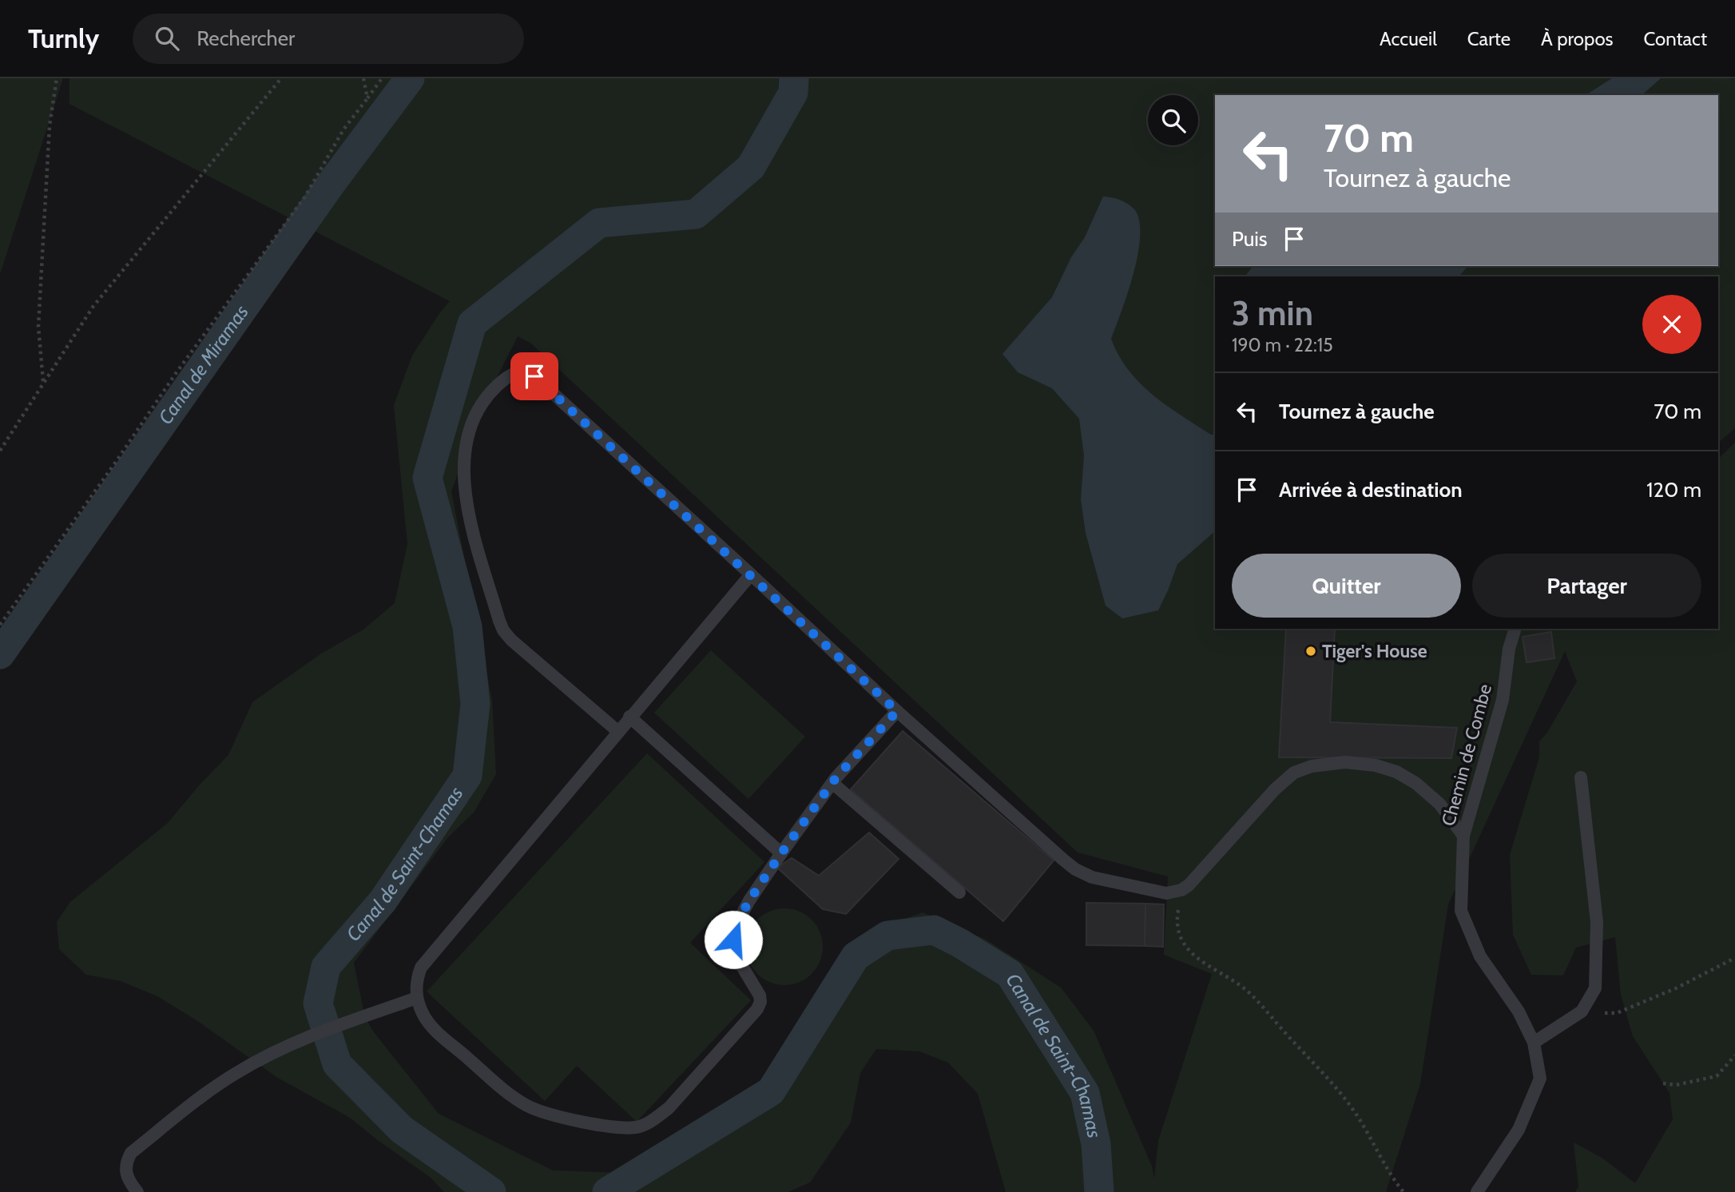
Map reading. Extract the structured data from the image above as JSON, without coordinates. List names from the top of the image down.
{
  "streets": {
    "lane": ["Chemin de Combe"]
  },
  "water": ["Canal de Miramas", "Canal de Saint-Chamas"],
  "places": ["Tiger's House"],
  "page": {
    "header": "Turnly",
    "search": "Rechercher",
    "nav": [
      "Accueil",
      "Carte",
      "À propos",
      "Contact"
    ],
    "turn": ["70 m", "Tournez à gauche"],
    "then": "Puis",
    "heading": ["3 min", "190 m · 22:15"],
    "list": [
      {
        "name": "Tournez à gauche",
        "value": "70 m"
      },
      {
        "name": "Arrivée à destination",
        "value": "120 m"
      }
    ],
    "buttons": ["Quitter", "Partager"]
  }
}
